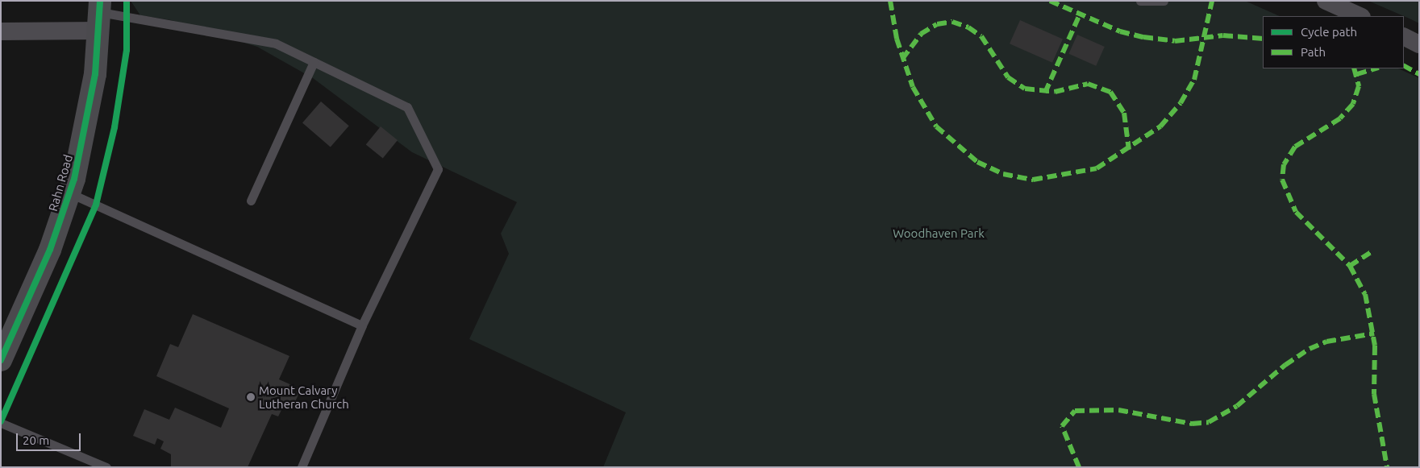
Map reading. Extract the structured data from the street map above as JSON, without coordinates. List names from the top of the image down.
{
  "streets": {
    "street": ["Rahn Road"]
  },
  "parks": ["Woodhaven Park"],
  "places": ["Mount Calvary Lutheran Church"],
  "legend": ["Cycle path", "Path"],
  "scale_bar": "20 m"
}
